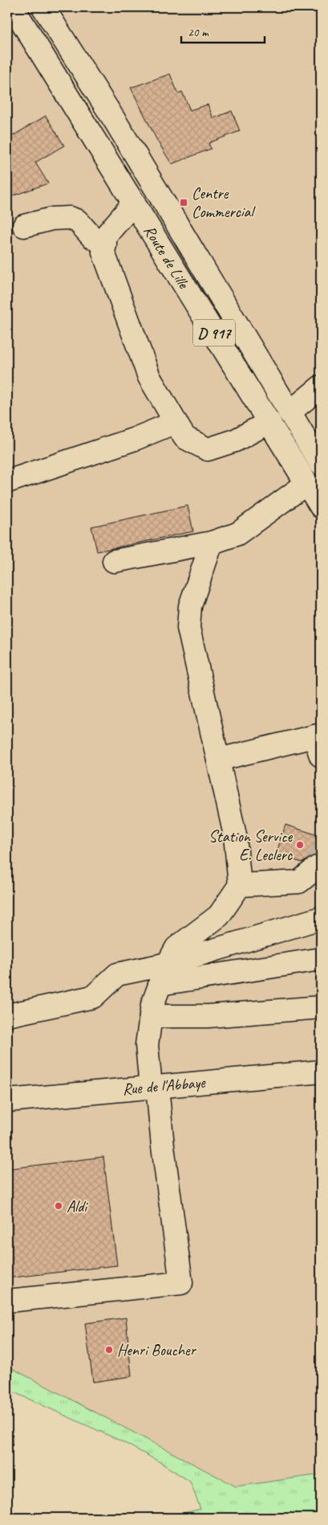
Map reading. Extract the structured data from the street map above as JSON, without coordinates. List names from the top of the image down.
{
  "streets": {
    "main road": ["Route de Lille", "D 917", "Rue de l'Abbaye"]
  },
  "places": {
    "transit": ["Centre Commercial"],
    "other": ["Station Service E. Leclerc", "Aldi", "Henri Boucher"]
  },
  "scale_bar": "20 m"
}
